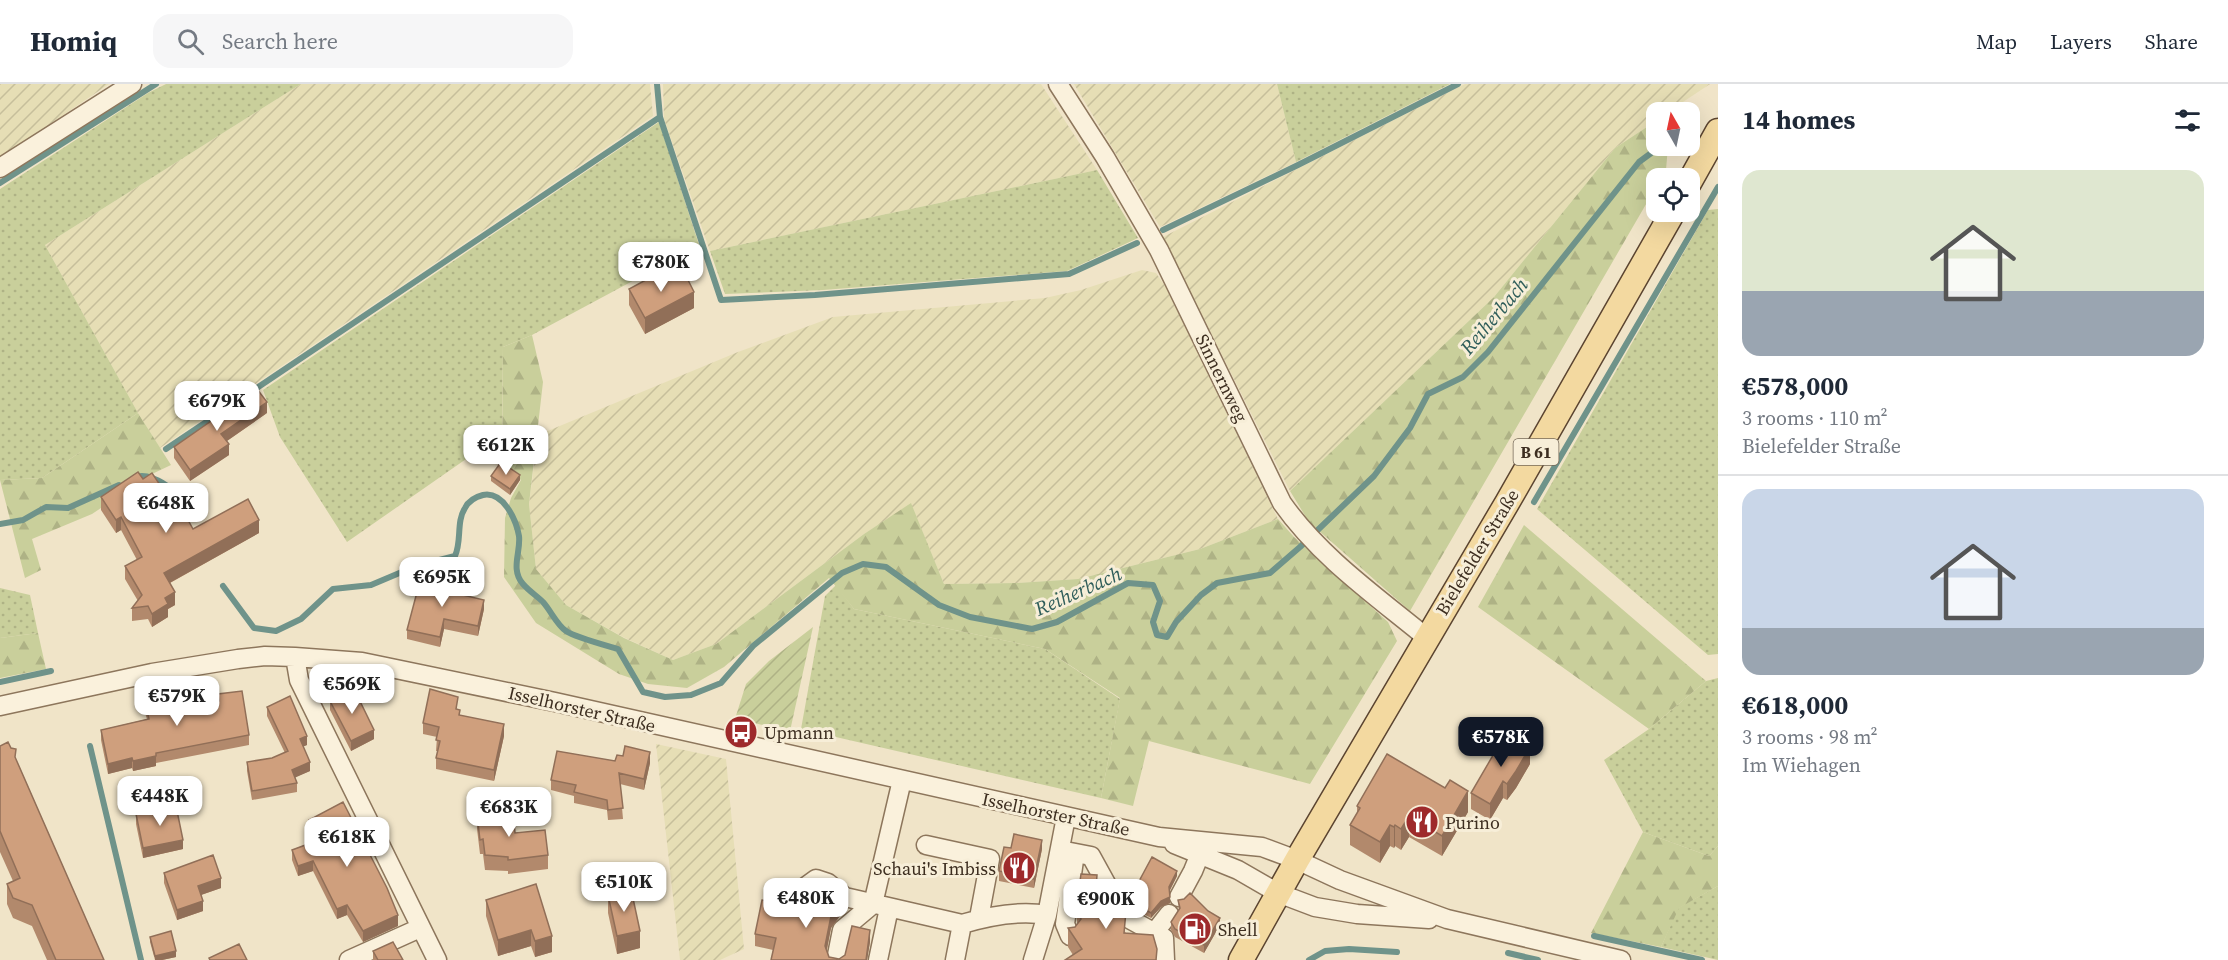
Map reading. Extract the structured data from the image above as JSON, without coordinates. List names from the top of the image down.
{
  "streets": {
    "main road": ["B 61", "Bielefelder Straße"],
    "street": ["Sinnernweg", "Isselhorster Straße"]
  },
  "crossings": [
    ["Sinnernweg", "Bielefelder Straße"],
    ["B 61", "Bielefelder Straße"],
    ["B 61", "Isselhorster Straße"],
    ["Bielefelder Straße", "Isselhorster Straße"]
  ],
  "water": ["Reiherbach"],
  "places": {
    "bus stop": ["Upmann"],
    "restaurant": ["Purino", "Schaui's Imbiss"],
    "fuel station": ["Shell"]
  },
  "north": "top",
  "page": {
    "header": "Homiq",
    "search": "Search here",
    "nav": ["Map", "Layers", "Share"],
    "heading": "14 homes",
    "list": [
      {
        "name": "€578,000",
        "note": "3 rooms · 110 m² · Bielefelder Straße"
      },
      {
        "name": "€618,000",
        "note": "3 rooms · 98 m² · Im Wiehagen"
      }
    ],
    "price": [
      "€780K",
      "€679K",
      "€612K",
      "€648K",
      "€695K",
      "€569K",
      "€579K",
      "€578K",
      "€448K",
      "€683K",
      "€618K",
      "€510K",
      "€480K",
      "€900K"
    ]
  }
}
